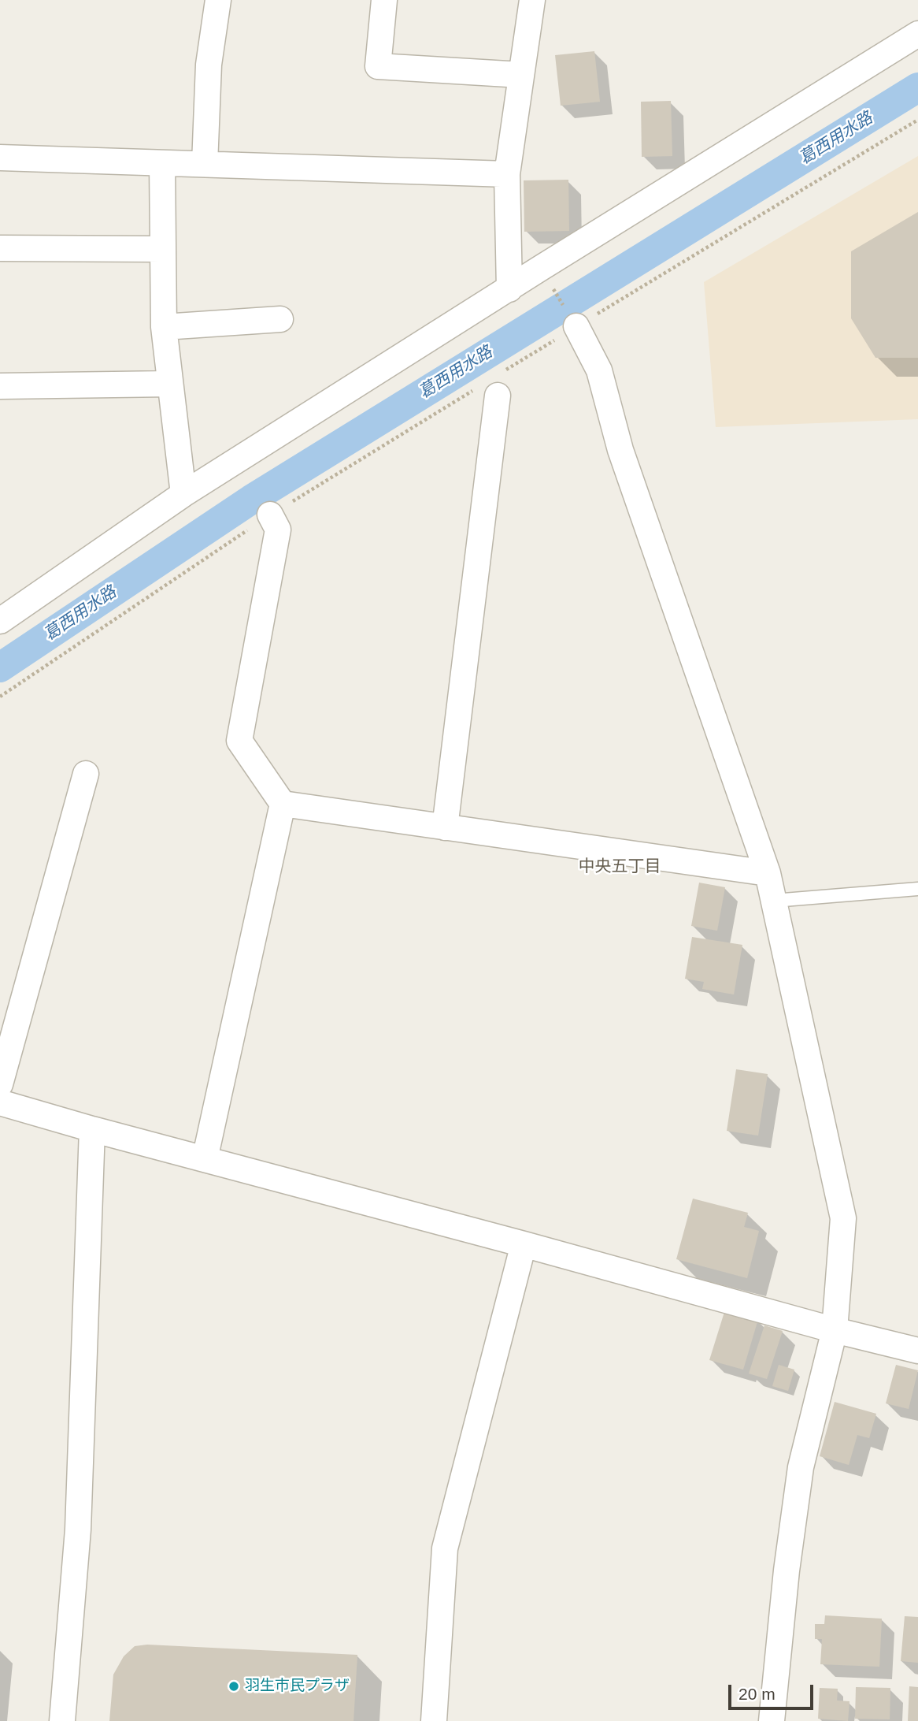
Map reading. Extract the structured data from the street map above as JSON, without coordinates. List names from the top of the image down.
{
  "districts": ["中央五丁目"],
  "water": ["葛西用水路"],
  "places": ["羽生市民プラザ"],
  "scale_bar": "20 m"
}
